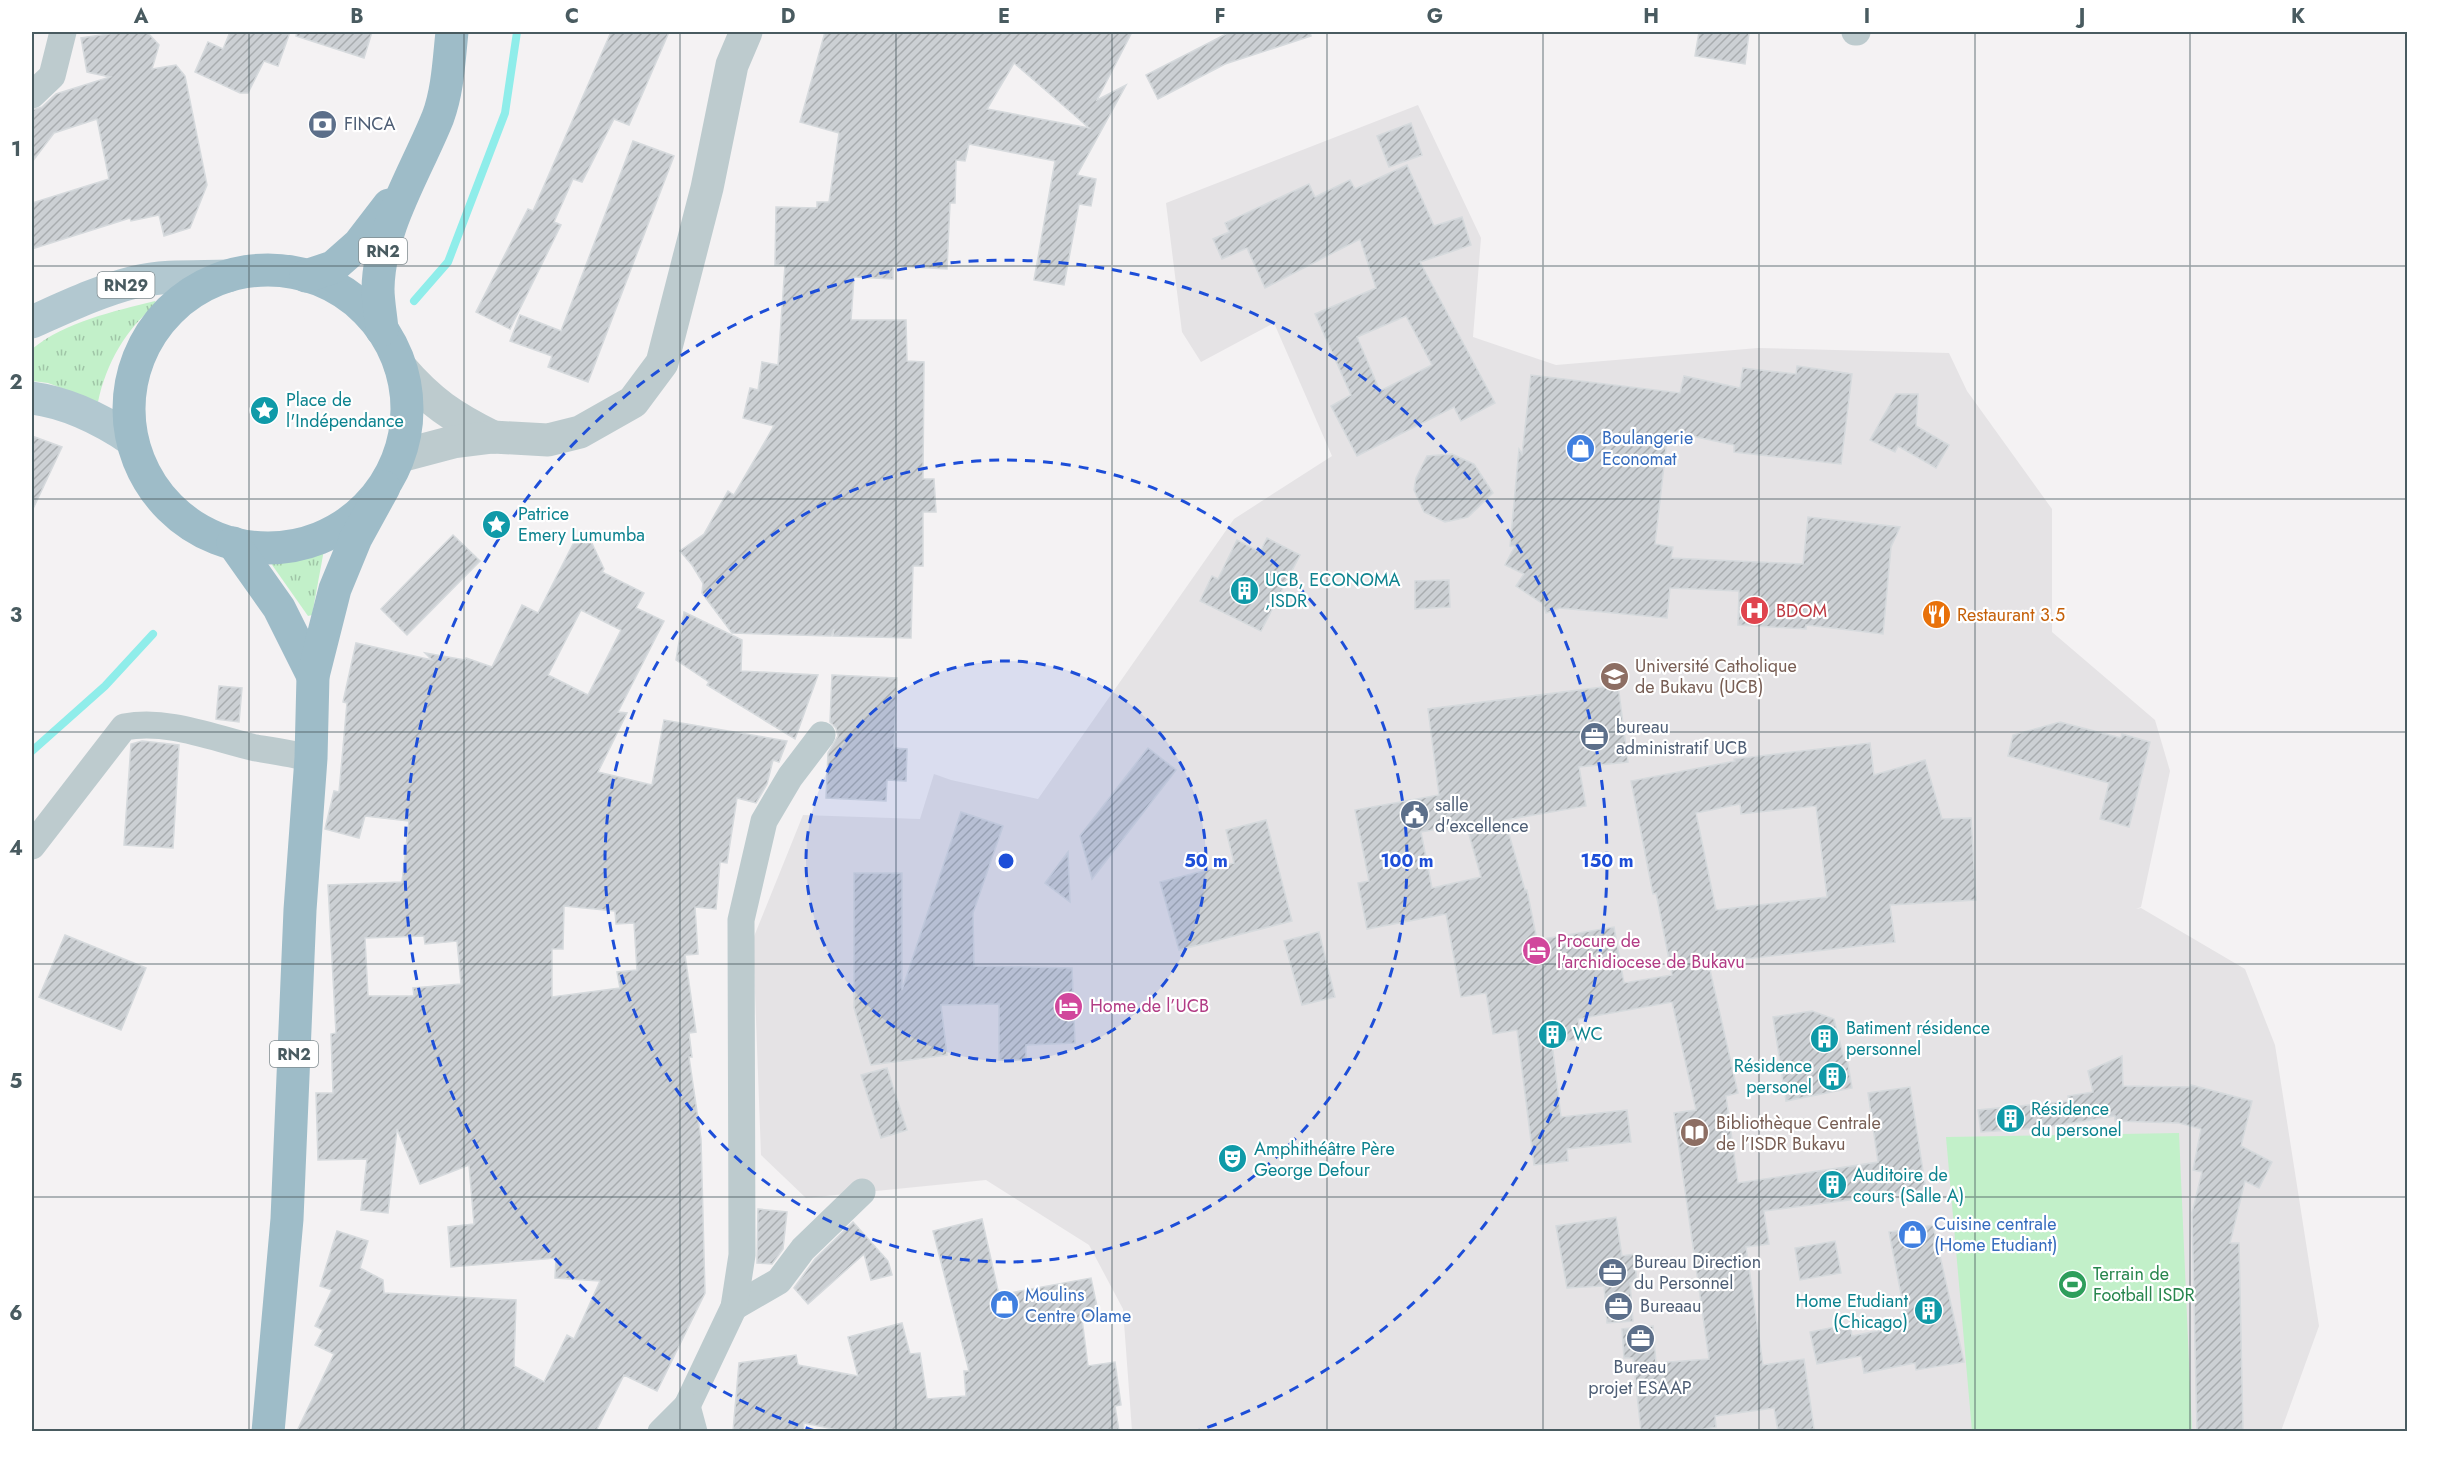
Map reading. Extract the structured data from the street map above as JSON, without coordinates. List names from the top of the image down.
{
  "streets": {
    "highway": ["RN2"],
    "main road": ["RN29"]
  },
  "places": {
    "bank": ["FINCA"],
    "place": ["Place de l'Indépendance", "Patrice Emery Lumumba"],
    "shop": ["Boulangerie Economat", "Cuisine centrale (Home Etudiant)", "Moulins Centre Olame"],
    "building": [
      "UCB, ECONOMA ,ISDR",
      "WC",
      "Batiment résidence personnel",
      "Résidence personel",
      "Résidence du personel",
      "Auditoire de cours (Salle A)",
      "Home Etudiant (Chicago)"
    ],
    "hospital": ["BDOM"],
    "restaurant": ["Restaurant 3.5"],
    "school or university": ["Université Catholique de Bukavu (UCB)"],
    "office": [
      "bureau administratif UCB",
      "Bureau Direction du Personnel",
      "Bureaau",
      "Bureau projet ESAAP"
    ],
    "public building": ["salle d'excellence"],
    "hotel": ["Procure de l'archidiocese de Bukavu", "Home de l’UCB"],
    "library": ["Bibliothèque Centrale de l’ISDR Bukavu"],
    "theatre": ["Amphithéâtre Père George Defour"],
    "sports": ["Terrain de Football ISDR"]
  },
  "grid": {
    "columns": [
      "A",
      "B",
      "C",
      "D",
      "E",
      "F",
      "G",
      "H",
      "I",
      "J",
      "K"
    ],
    "rows": [
      "1",
      "2",
      "3",
      "4",
      "5",
      "6"
    ]
  },
  "rings": ["50 m", "100 m", "150 m"]
}
